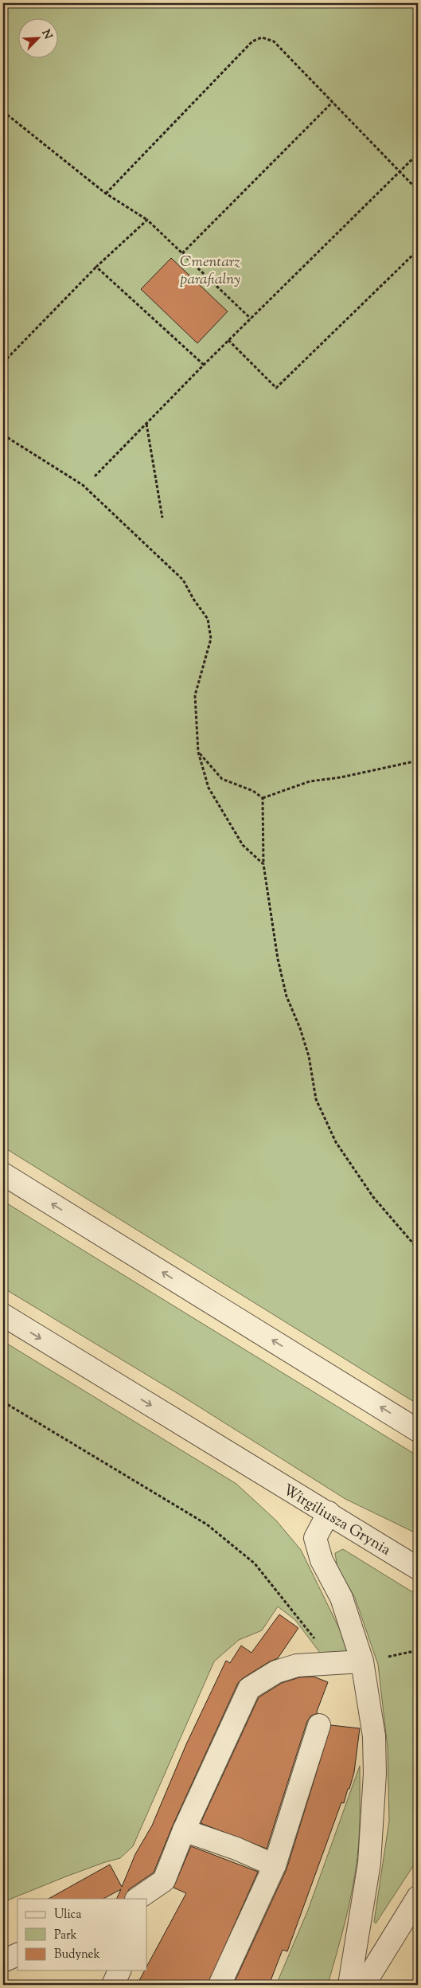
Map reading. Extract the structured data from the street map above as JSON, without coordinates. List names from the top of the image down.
{
  "streets": {
    "street": ["Wirgiliusza Grynia"]
  },
  "parks": ["Cmentarz parafialny"],
  "legend": ["Ulica", "Park", "Budynek"],
  "north": "top right"
}
